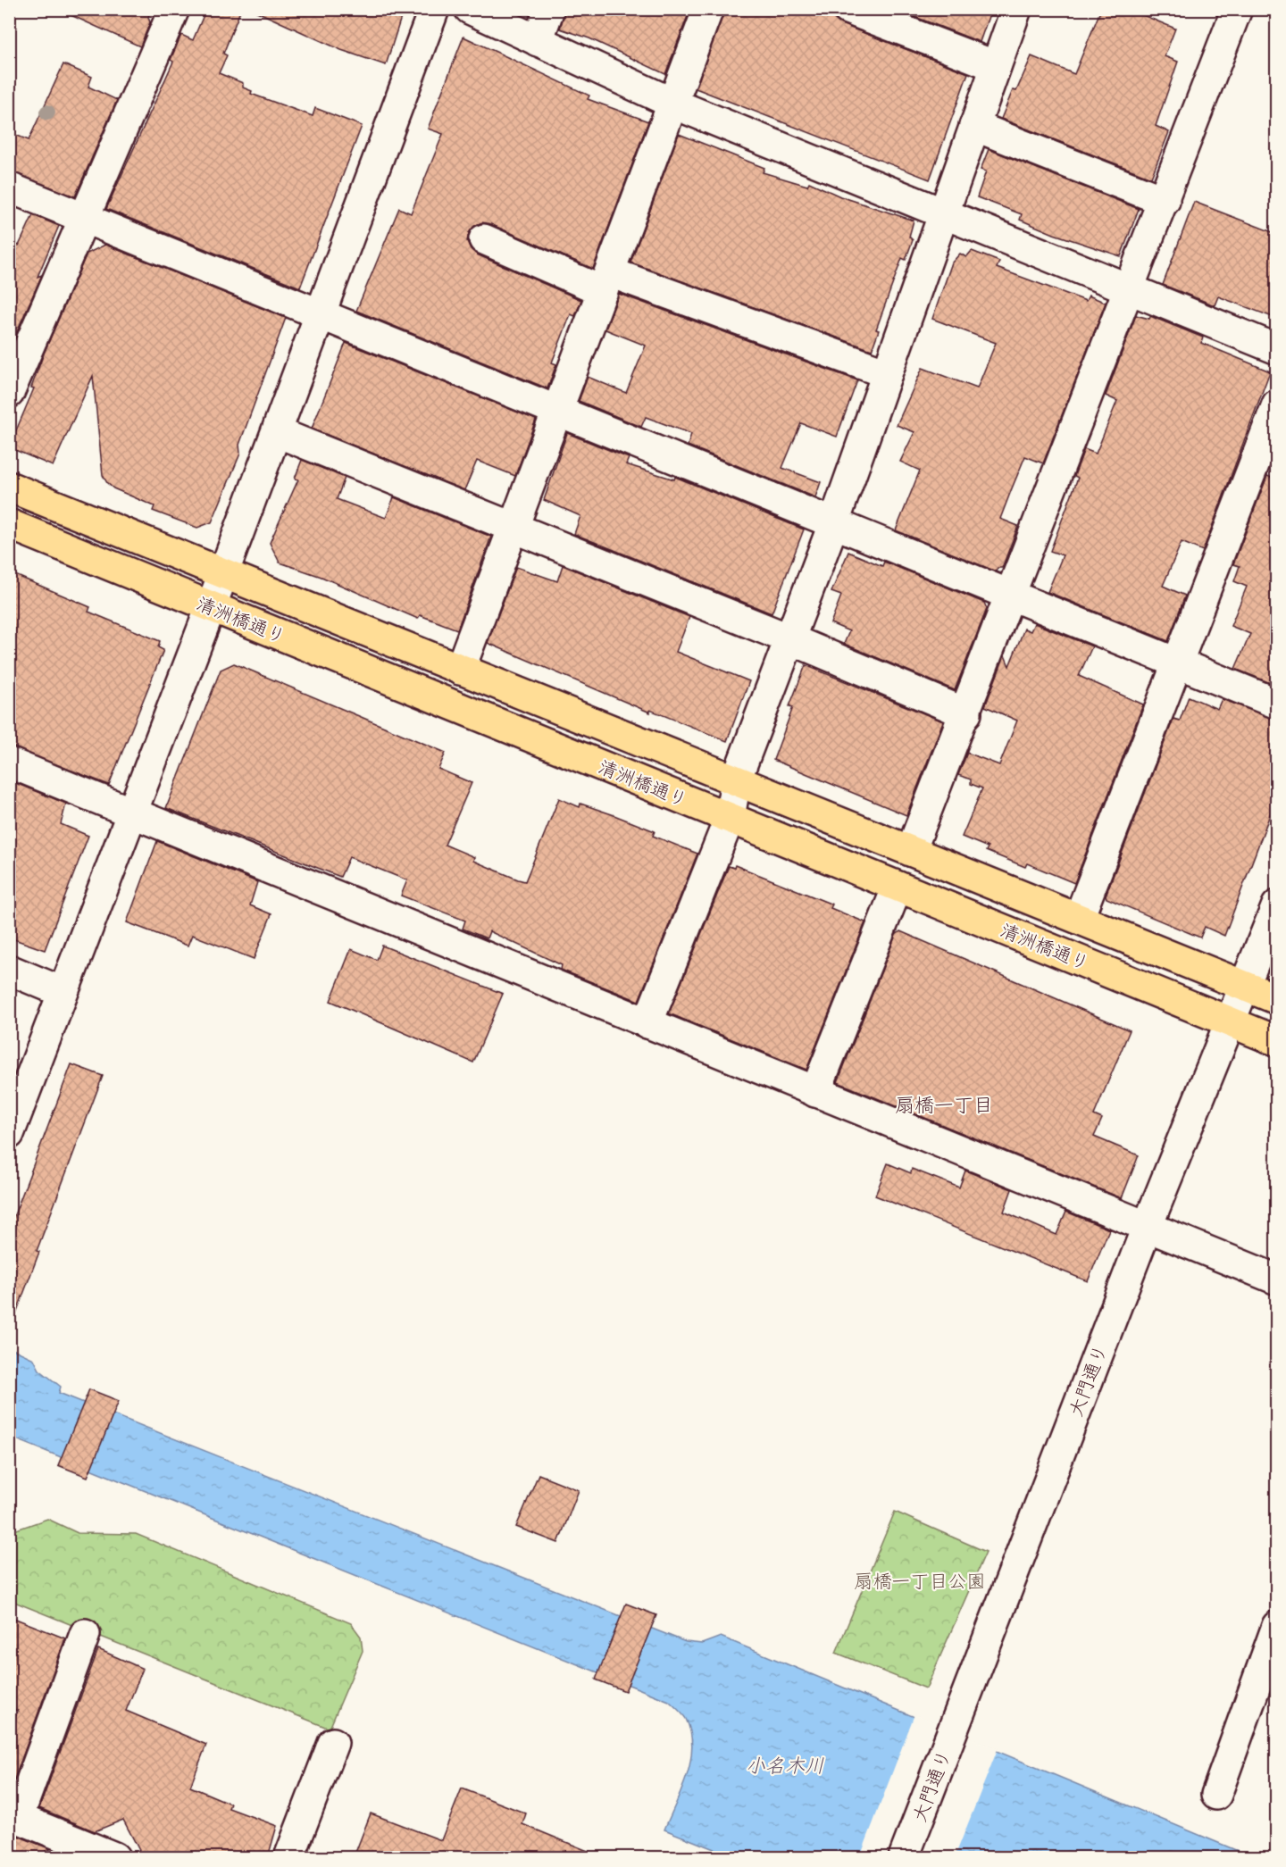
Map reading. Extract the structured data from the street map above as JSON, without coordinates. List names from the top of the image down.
{
  "streets": {
    "main road": ["清洲橋通り"],
    "street": ["大門通り"]
  },
  "crossings": [
    ["清洲橋通り", "大門通り"]
  ],
  "districts": ["扇橋一丁目"],
  "water": ["小名木川"],
  "parks": ["扇橋一丁目公園"]
}
